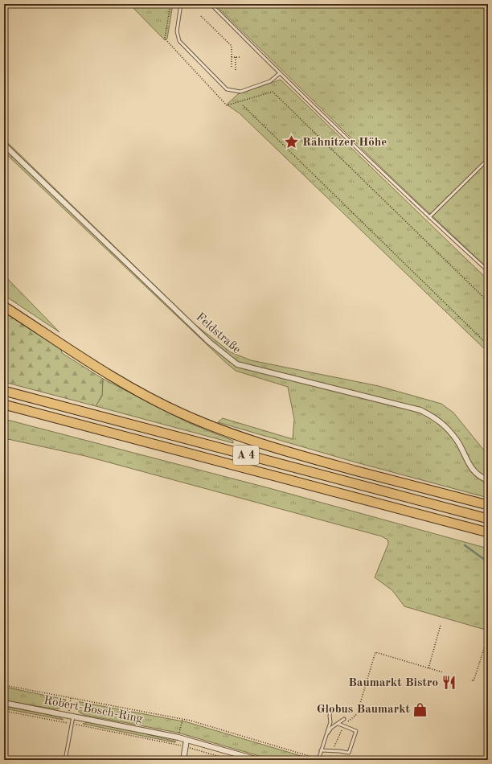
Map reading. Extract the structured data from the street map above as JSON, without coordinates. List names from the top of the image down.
{
  "streets": {
    "highway": ["A 4"],
    "street": ["Feldstraße", "Robert-Bosch-Ring"]
  },
  "places": {
    "place": ["Rähnitzer Höhe"],
    "restaurant": ["Baumarkt Bistro"],
    "shop": ["Globus Baumarkt"]
  }
}
